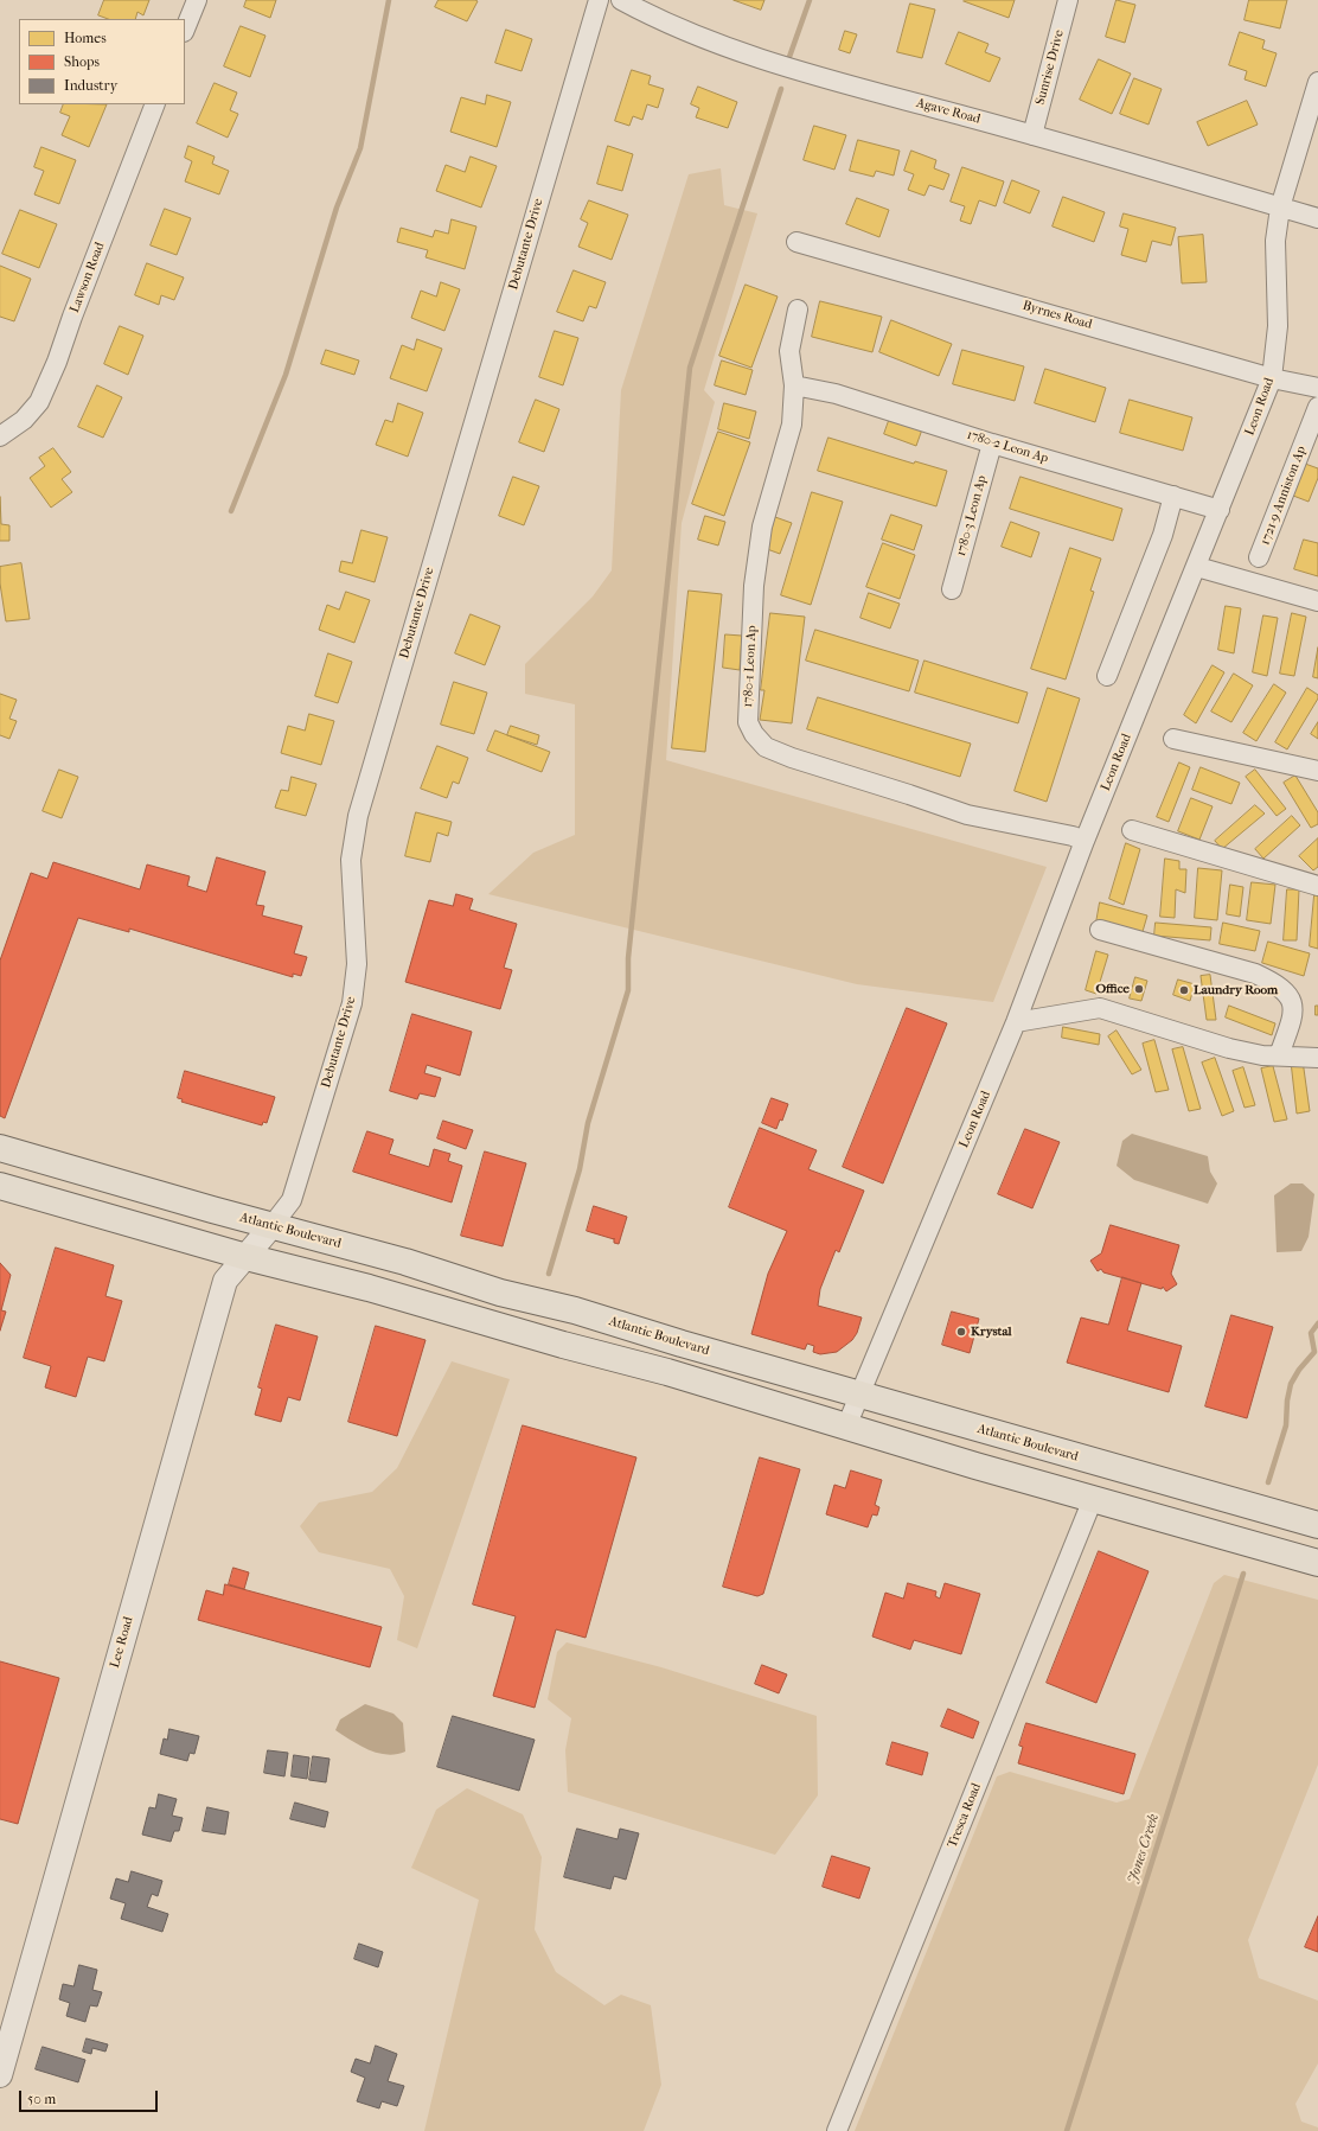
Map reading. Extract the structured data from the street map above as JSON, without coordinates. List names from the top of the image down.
{
  "streets": {
    "highway": ["Atlantic Boulevard"],
    "street": [
      "Sunrise Drive",
      "Agave Road",
      "Debutante Drive",
      "Lawson Road",
      "Byrnes Road",
      "Leon Road",
      "1780-2 Leon Ap",
      "1721-9 Anniston Ap",
      "1780-3 Leon Ap",
      "1780-1 Leon Ap",
      "Lee Road",
      "Tresca Road"
    ]
  },
  "crossings": [
    ["Sunrise Drive", "Agave Road"],
    ["Agave Road", "Leon Road"],
    ["Debutante Drive", "Atlantic Boulevard"],
    ["Debutante Drive", "Lee Road"],
    ["Byrnes Road", "Leon Road"],
    ["Leon Road", "1780-2 Leon Ap"],
    ["Leon Road", "1780-1 Leon Ap"],
    ["Leon Road", "Atlantic Boulevard"],
    ["1780-2 Leon Ap", "1780-3 Leon Ap"],
    ["1780-2 Leon Ap", "1780-1 Leon Ap"],
    ["Atlantic Boulevard", "Lee Road"]
  ],
  "water": ["Jones Creek"],
  "places": ["Office", "Laundry Room", "Krystal"],
  "legend": ["Homes", "Shops", "Industry"],
  "scale_bar": "50 m"
}
